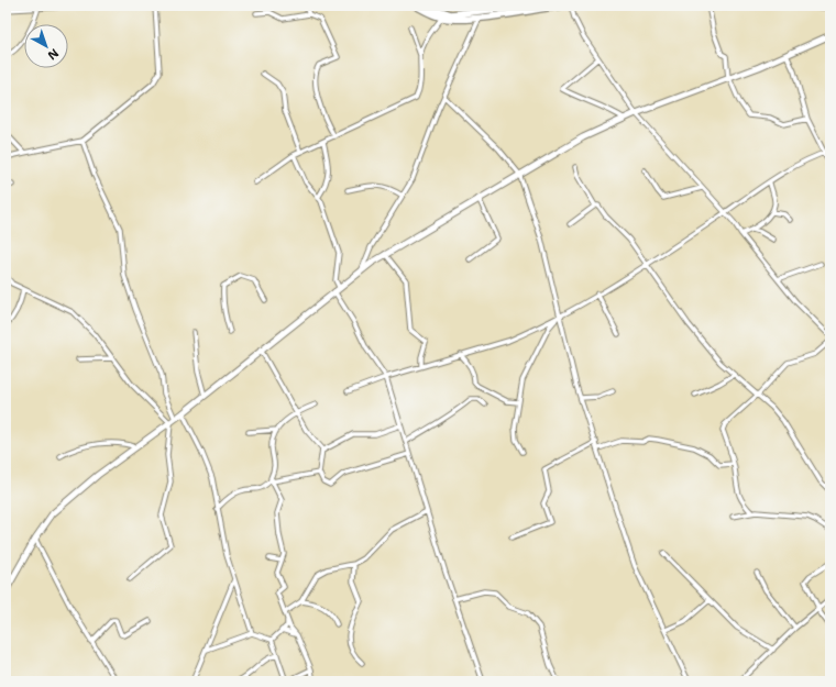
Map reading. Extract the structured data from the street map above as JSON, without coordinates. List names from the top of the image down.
{
  "north": "bottom right"
}
